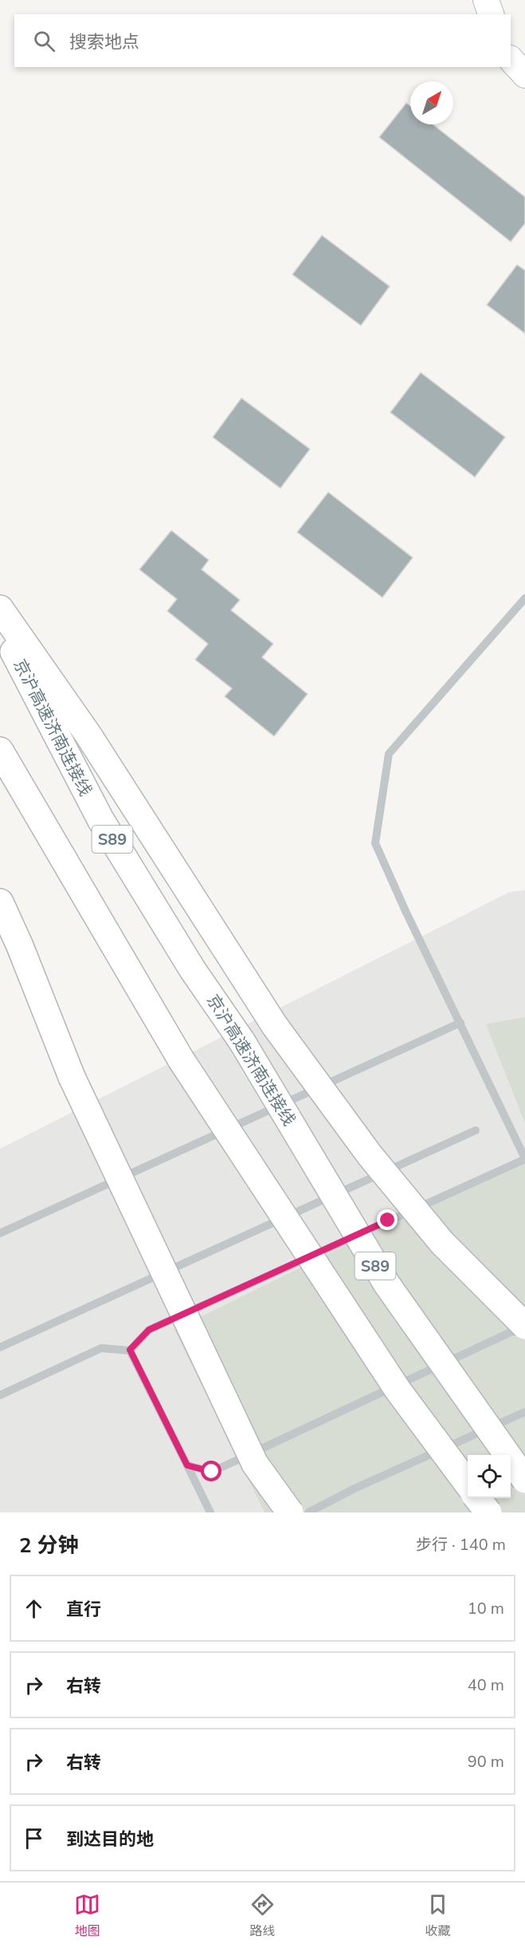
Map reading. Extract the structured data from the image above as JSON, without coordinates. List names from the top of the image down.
{
  "streets": {
    "highway": ["京沪高速济南连接线", "S89"]
  },
  "north": "top right",
  "page": {
    "search": "搜索地点",
    "heading": ["2 分钟", "步行 · 140 m"],
    "list": [
      ["直行", "10 m"],
      ["右转", "40 m"],
      ["右转", "90 m"],
      "到达目的地"
    ],
    "nav": ["地图", "路线", "收藏"]
  }
}
